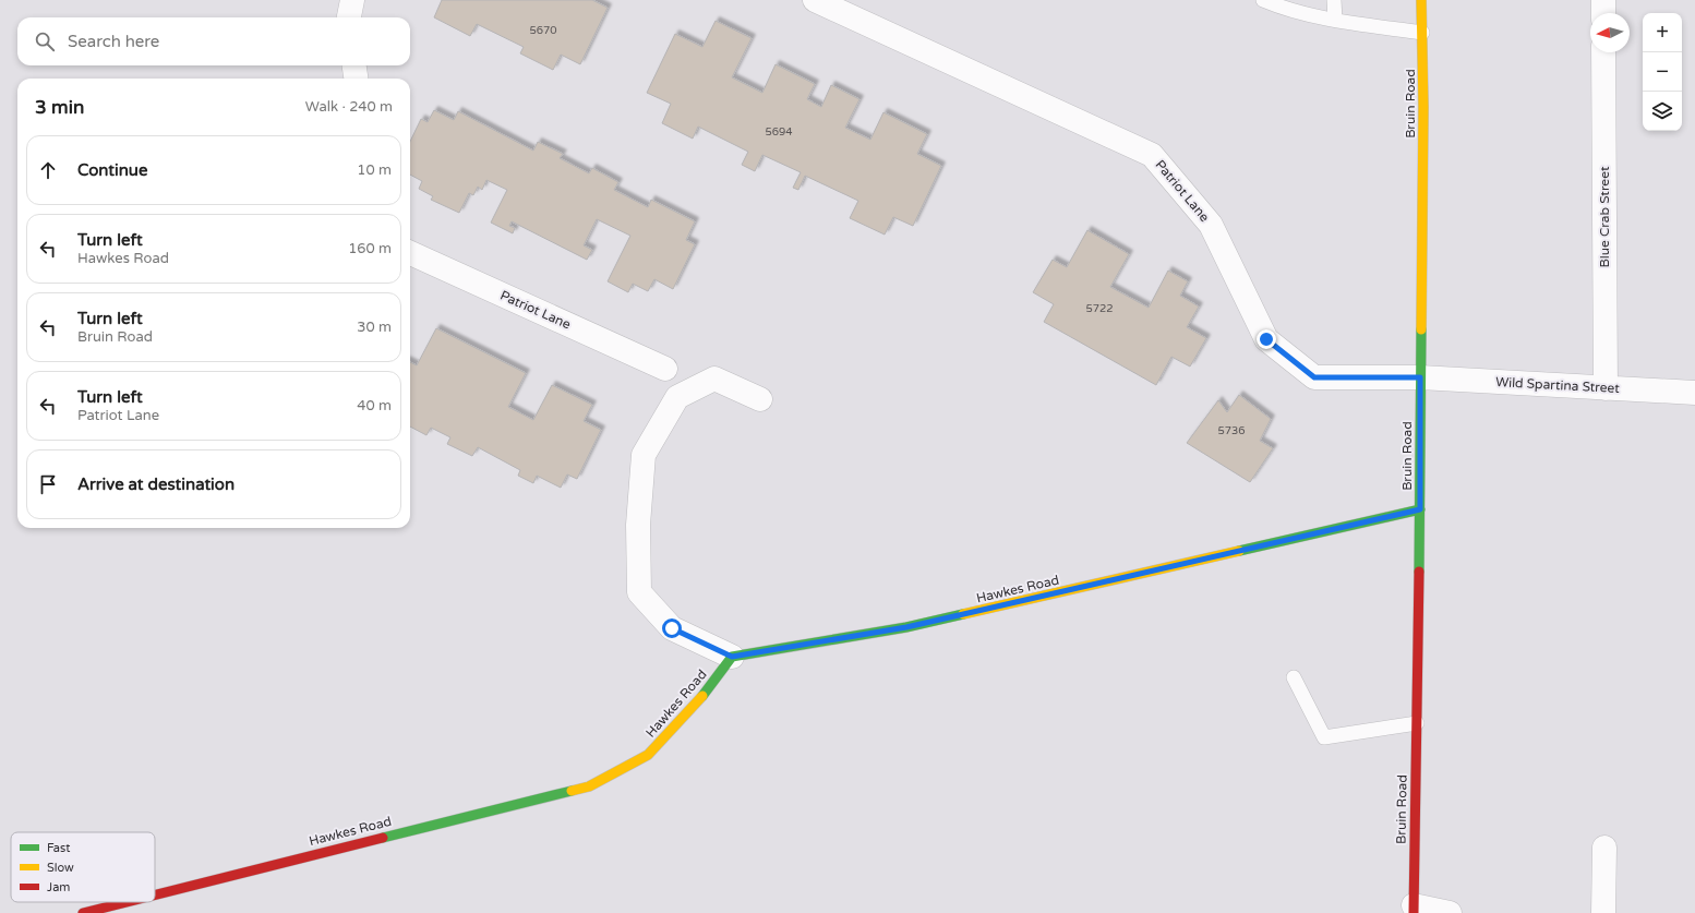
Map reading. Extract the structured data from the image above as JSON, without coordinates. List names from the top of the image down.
{
  "streets": {
    "street": [
      "Bruin Road",
      "Patriot Lane",
      "Blue Crab Street",
      "Wild Spartina Street",
      "Hawkes Road"
    ]
  },
  "crossings": [
    ["Bruin Road", "Patriot Lane"],
    ["Bruin Road", "Wild Spartina Street"],
    ["Bruin Road", "Hawkes Road"],
    ["Patriot Lane", "Wild Spartina Street"],
    ["Blue Crab Street", "Wild Spartina Street"]
  ],
  "house_numbers": [
    "5670",
    "5694",
    "5722",
    "5736"
  ],
  "legend": ["Fast", "Slow", "Jam"],
  "north": "left",
  "page": {
    "map_buttons": ["+", "−"],
    "search": "Search here",
    "heading": ["3 min", "Walk · 240 m"],
    "list": [
      ["Continue", "10 m"],
      ["Turn left", "Hawkes Road", "160 m"],
      ["Turn left", "Bruin Road", "30 m"],
      ["Turn left", "Patriot Lane", "40 m"],
      "Arrive at destination"
    ]
  }
}
